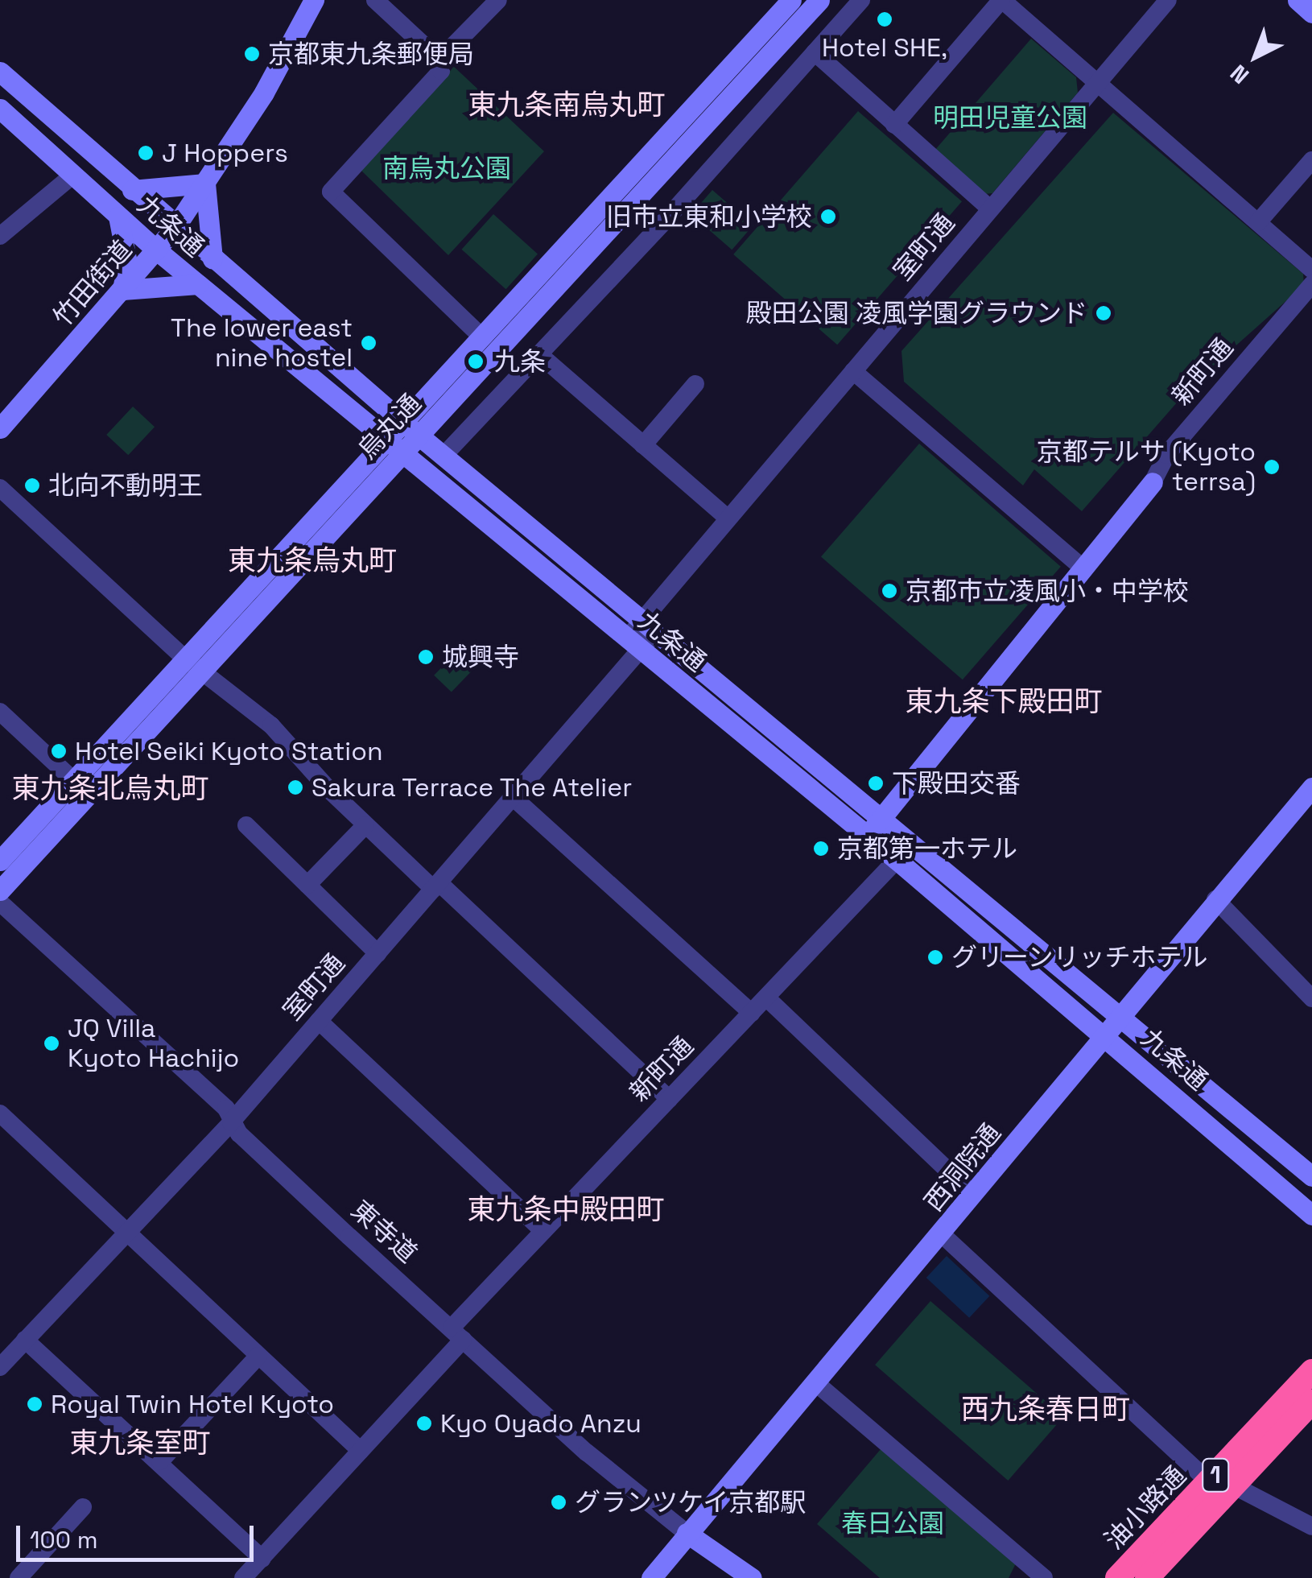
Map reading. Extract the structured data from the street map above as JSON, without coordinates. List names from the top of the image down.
{
  "streets": {
    "highway": ["1", "油小路通"],
    "main road": [
      "九条通",
      "竹田街道",
      "新町通",
      "烏丸通",
      "西洞院通",
      "東寺道"
    ],
    "street": ["室町通"]
  },
  "crossings": [
    ["九条通", "室町通"],
    ["九条通", "竹田街道"],
    ["九条通", "新町通"],
    ["九条通", "烏丸通"],
    ["九条通", "西洞院通"],
    ["室町通", "東寺道"],
    ["新町通", "東寺道"],
    ["西洞院通", "東寺道"]
  ],
  "districts": [
    "東九条南烏丸町",
    "東九条烏丸町",
    "東九条下殿田町",
    "東九条北烏丸町",
    "東九条中殿田町",
    "西九条春日町",
    "東九条室町"
  ],
  "parks": ["明田児童公園", "南烏丸公園", "春日公園"],
  "places": [
    "Hotel SHE,",
    "京都東九条郵便局",
    "J Hoppers",
    "旧市立東和小学校",
    "殿田公園 凌風学園グラウンド",
    "The lower east nine hostel",
    "九条",
    "京都テルサ (Kyoto terrsa)",
    "北向不動明王",
    "京都市立凌風小・中学校",
    "城興寺",
    "Hotel Seiki Kyoto Station",
    "下殿田交番",
    "Sakura Terrace The Atelier",
    "京都第一ホテル",
    "グリーンリッチホテル",
    "JQ Villa Kyoto Hachijo",
    "Royal Twin Hotel Kyoto",
    "Kyo Oyado Anzu",
    "グランツケイ京都駅"
  ],
  "scale_bar": "100 m",
  "north": "bottom left"
}
